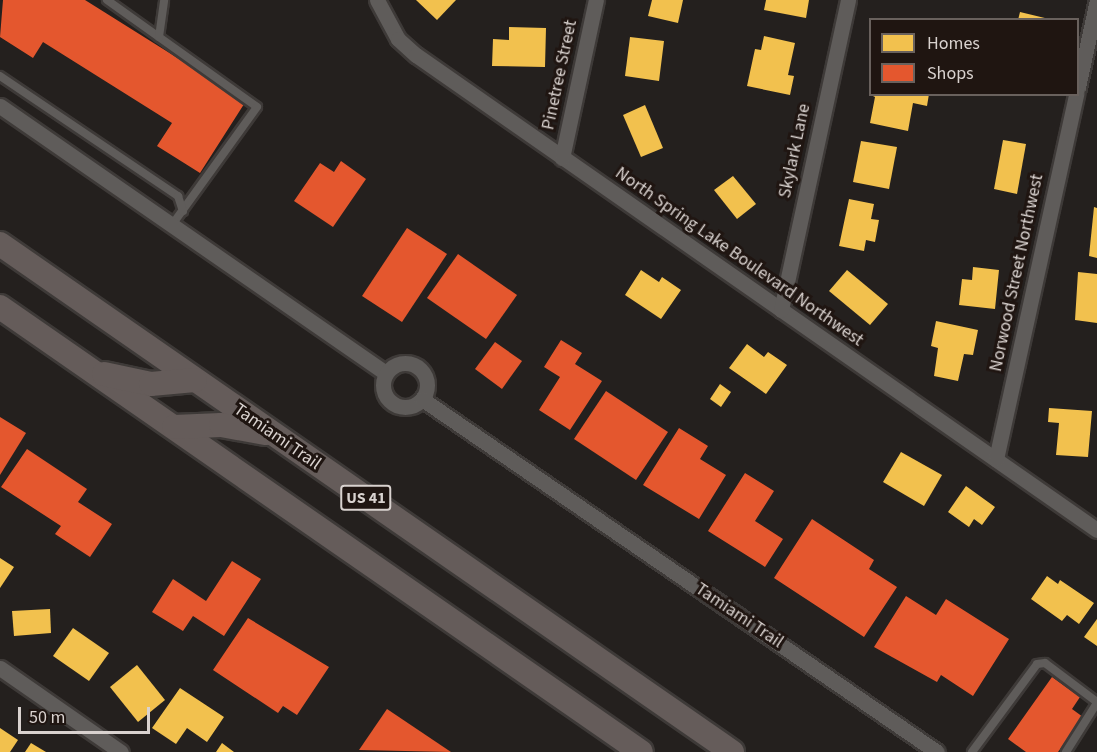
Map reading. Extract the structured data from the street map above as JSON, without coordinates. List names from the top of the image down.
{
  "streets": {
    "main road": ["Tamiami Trail", "US 41"],
    "street": [
      "Pinetree Street",
      "Skylark Lane",
      "North Spring Lake Boulevard Northwest",
      "Norwood Street Northwest"
    ]
  },
  "crossings": [
    ["Pinetree Street", "North Spring Lake Boulevard Northwest"],
    ["Skylark Lane", "North Spring Lake Boulevard Northwest"],
    ["North Spring Lake Boulevard Northwest", "Norwood Street Northwest"]
  ],
  "legend": ["Homes", "Shops"],
  "scale_bar": "50 m"
}
